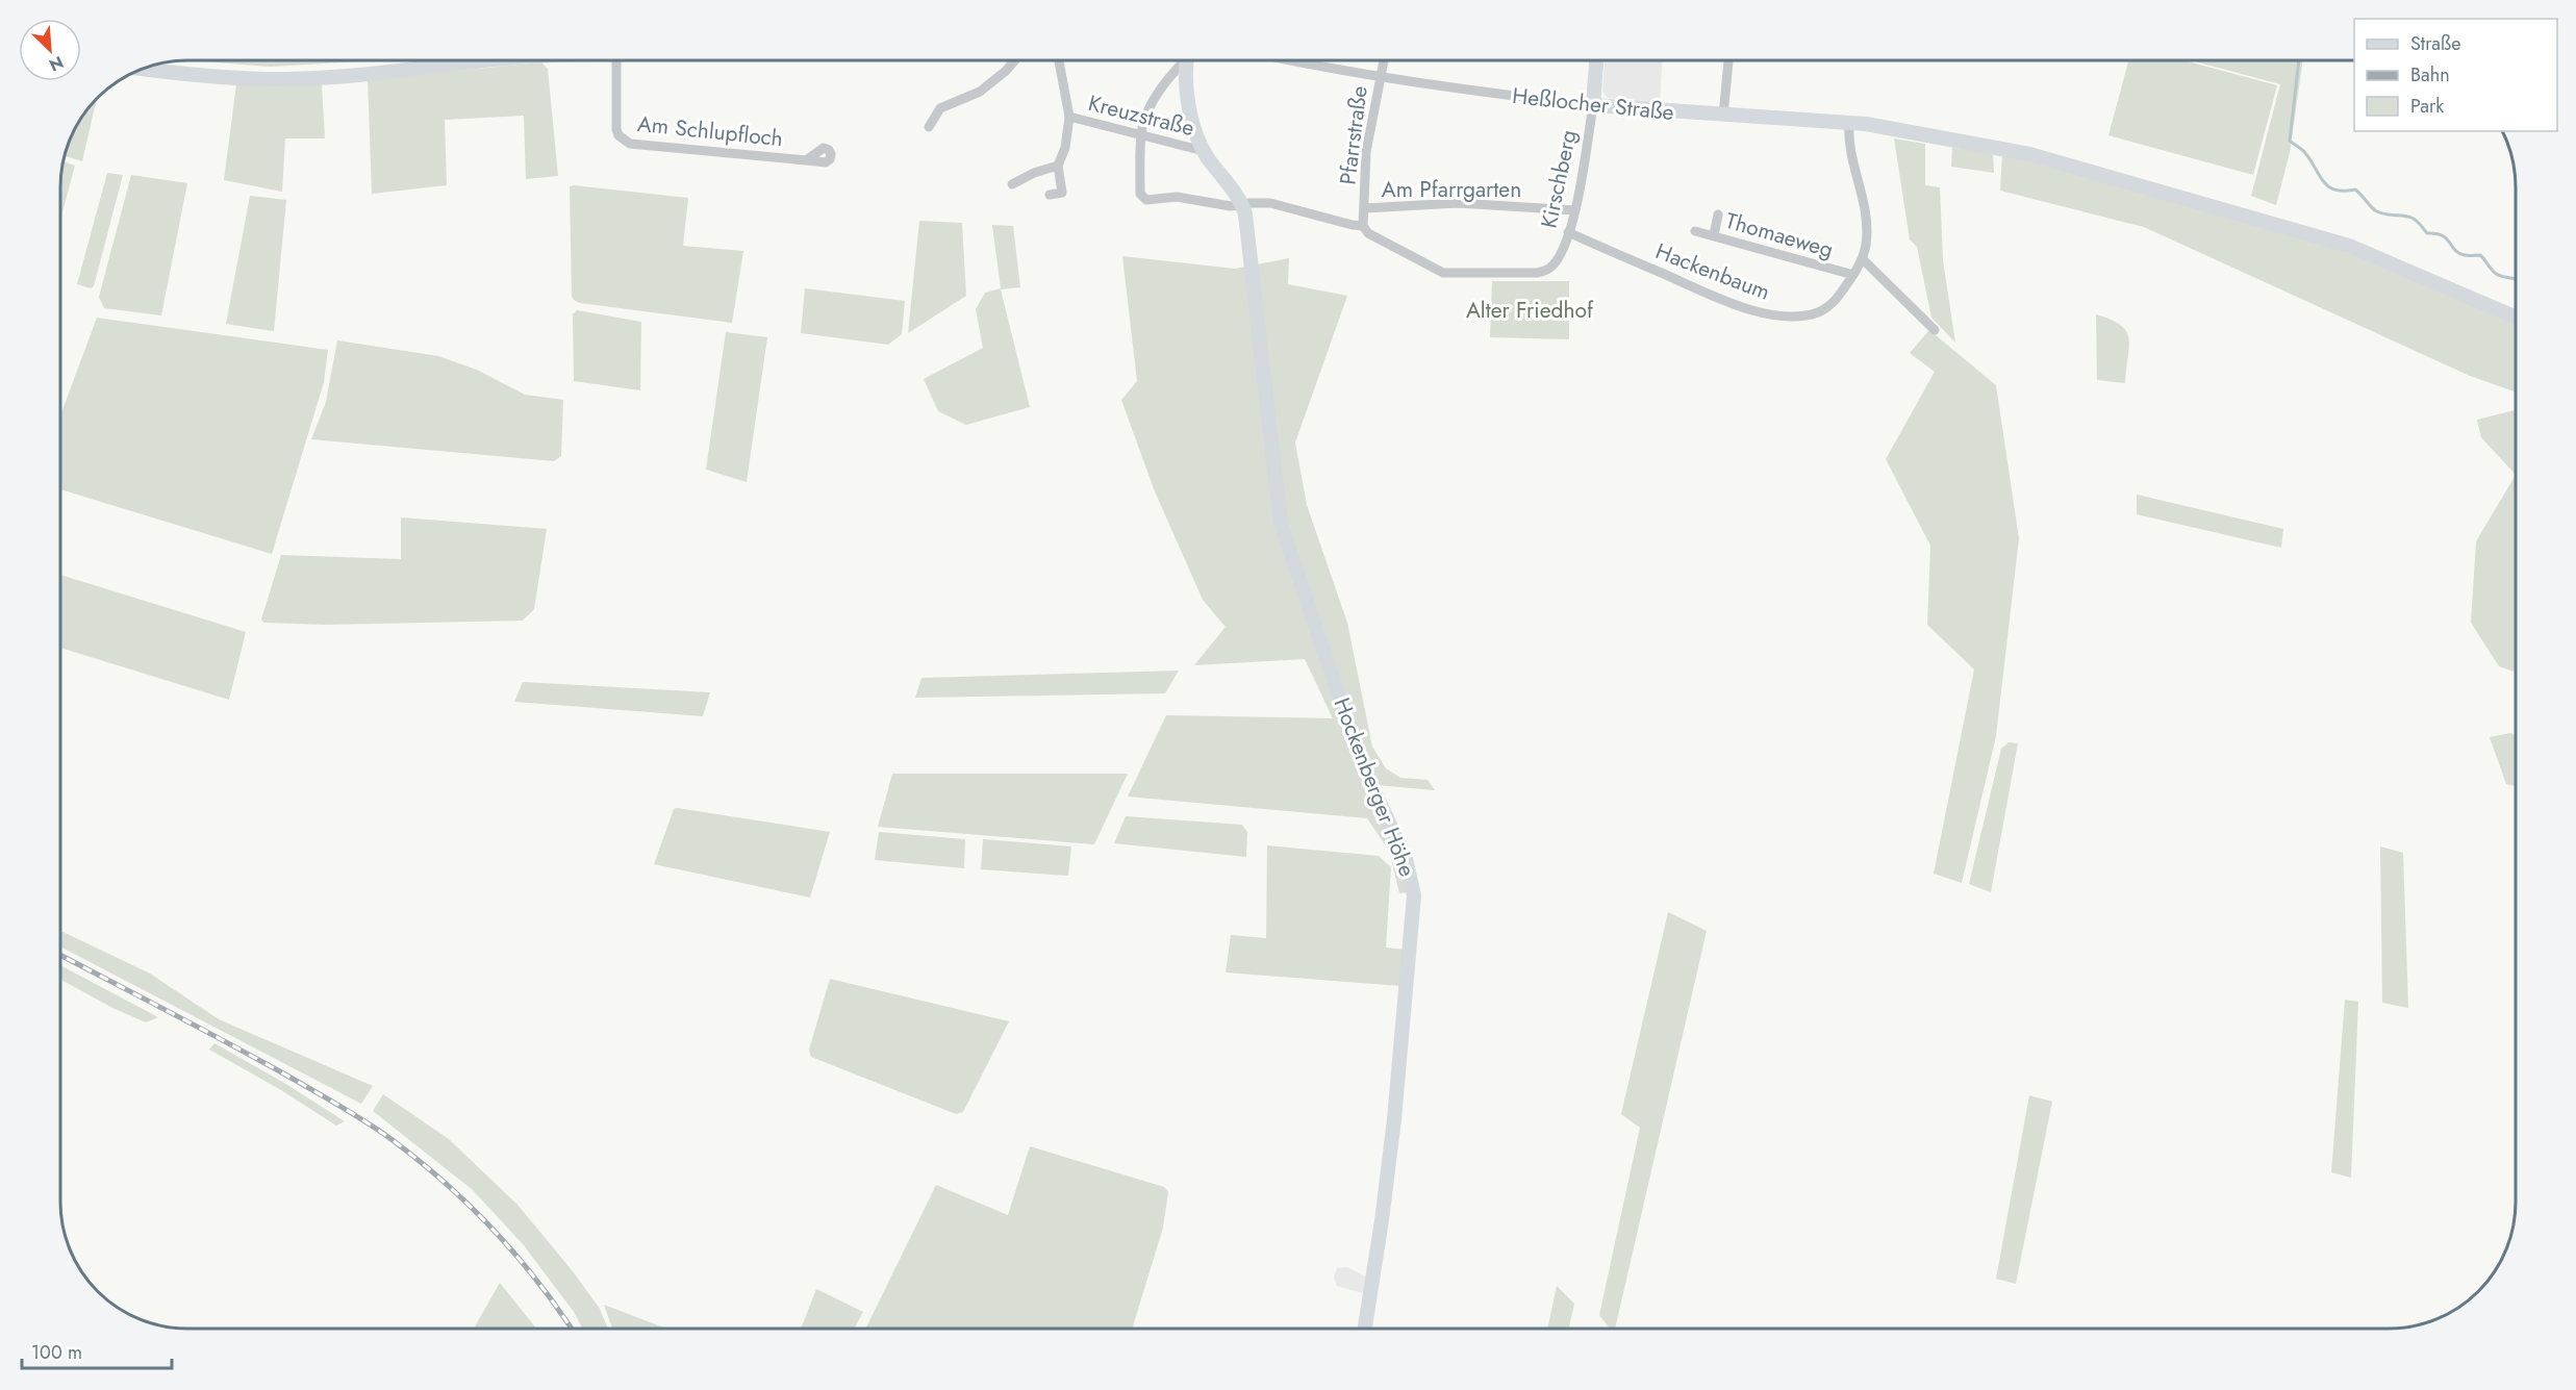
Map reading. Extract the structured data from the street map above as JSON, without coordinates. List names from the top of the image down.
{
  "streets": {
    "street": [
      "Heßlocher Straße",
      "Kreuzstraße",
      "Am Schlupfloch",
      "Pfarrstraße",
      "Kirschberg",
      "Am Pfarrgarten",
      "Thomaeweg",
      "Hackenbaum",
      "Hockenberger Höhe"
    ]
  },
  "crossings": [
    ["Heßlocher Straße", "Pfarrstraße"],
    ["Heßlocher Straße", "Kirschberg"],
    ["Heßlocher Straße", "Hackenbaum"],
    ["Kreuzstraße", "Kirschberg"],
    ["Pfarrstraße", "Kirschberg"],
    ["Pfarrstraße", "Am Pfarrgarten"],
    ["Kirschberg", "Am Pfarrgarten"],
    ["Kirschberg", "Hackenbaum"],
    ["Kirschberg", "Hockenberger Höhe"],
    ["Thomaeweg", "Hackenbaum"]
  ],
  "parks": ["Alter Friedhof"],
  "legend": ["Straße", "Bahn", "Park"],
  "scale_bar": "100 m",
  "north": "bottom right"
}
